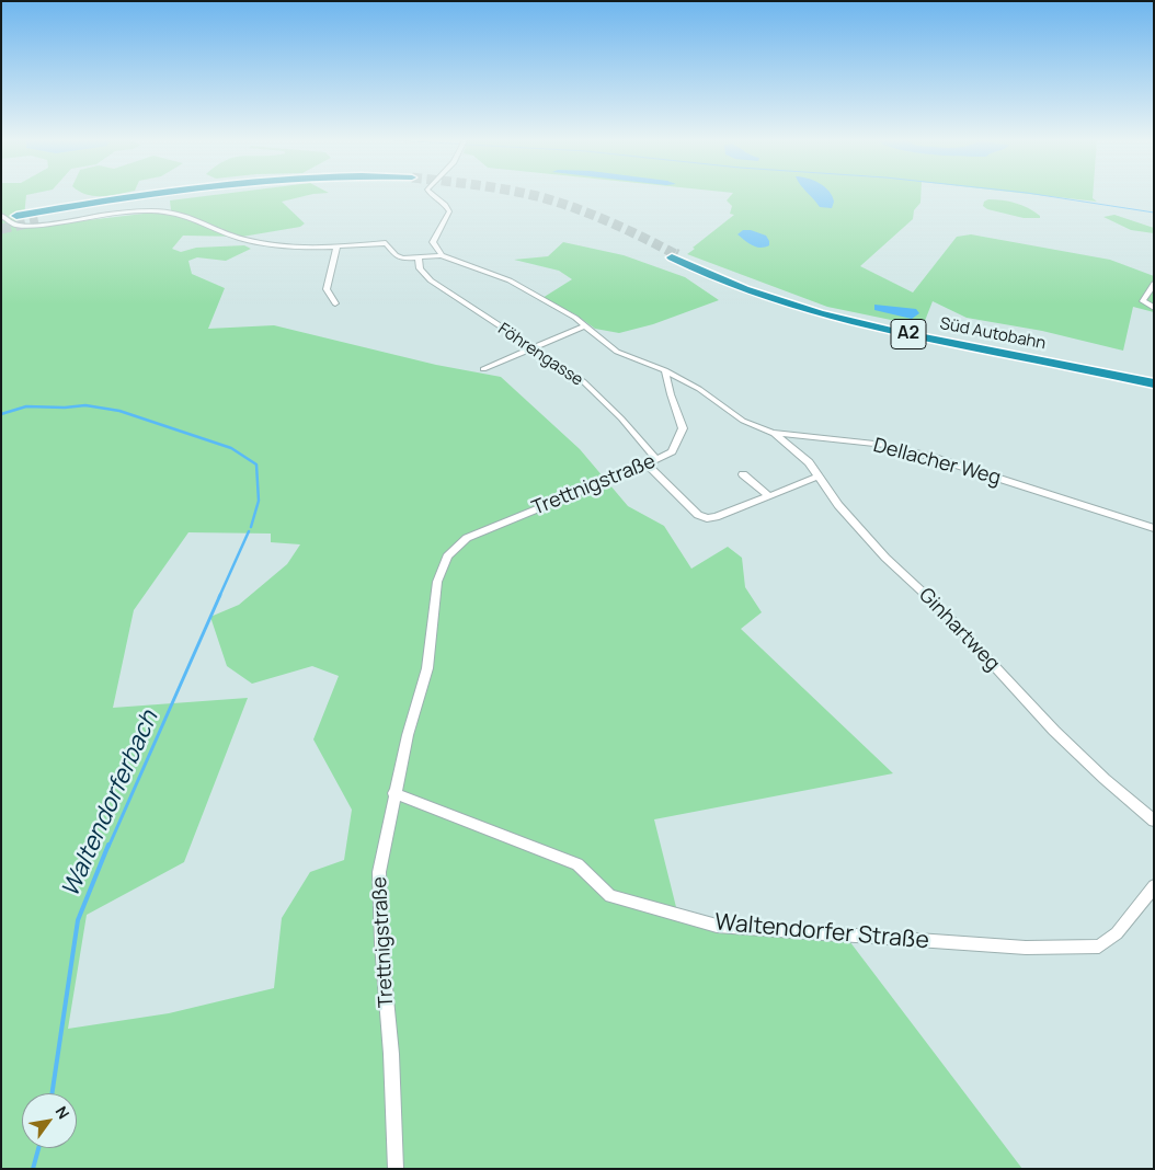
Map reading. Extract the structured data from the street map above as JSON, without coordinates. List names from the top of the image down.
{
  "streets": {
    "highway": ["A2", "Süd Autobahn"],
    "street": [
      "Föhrengasse",
      "Dellacher Weg",
      "Trettnigstraße",
      "Ginhartweg",
      "Waltendorfer Straße"
    ]
  },
  "crossings": [
    ["Föhrengasse", "Trettnigstraße"],
    ["Dellacher Weg", "Trettnigstraße"],
    ["Dellacher Weg", "Ginhartweg"],
    ["Trettnigstraße", "Waltendorfer Straße"]
  ],
  "water": ["Waltendorferbach"],
  "north": "top right"
}
